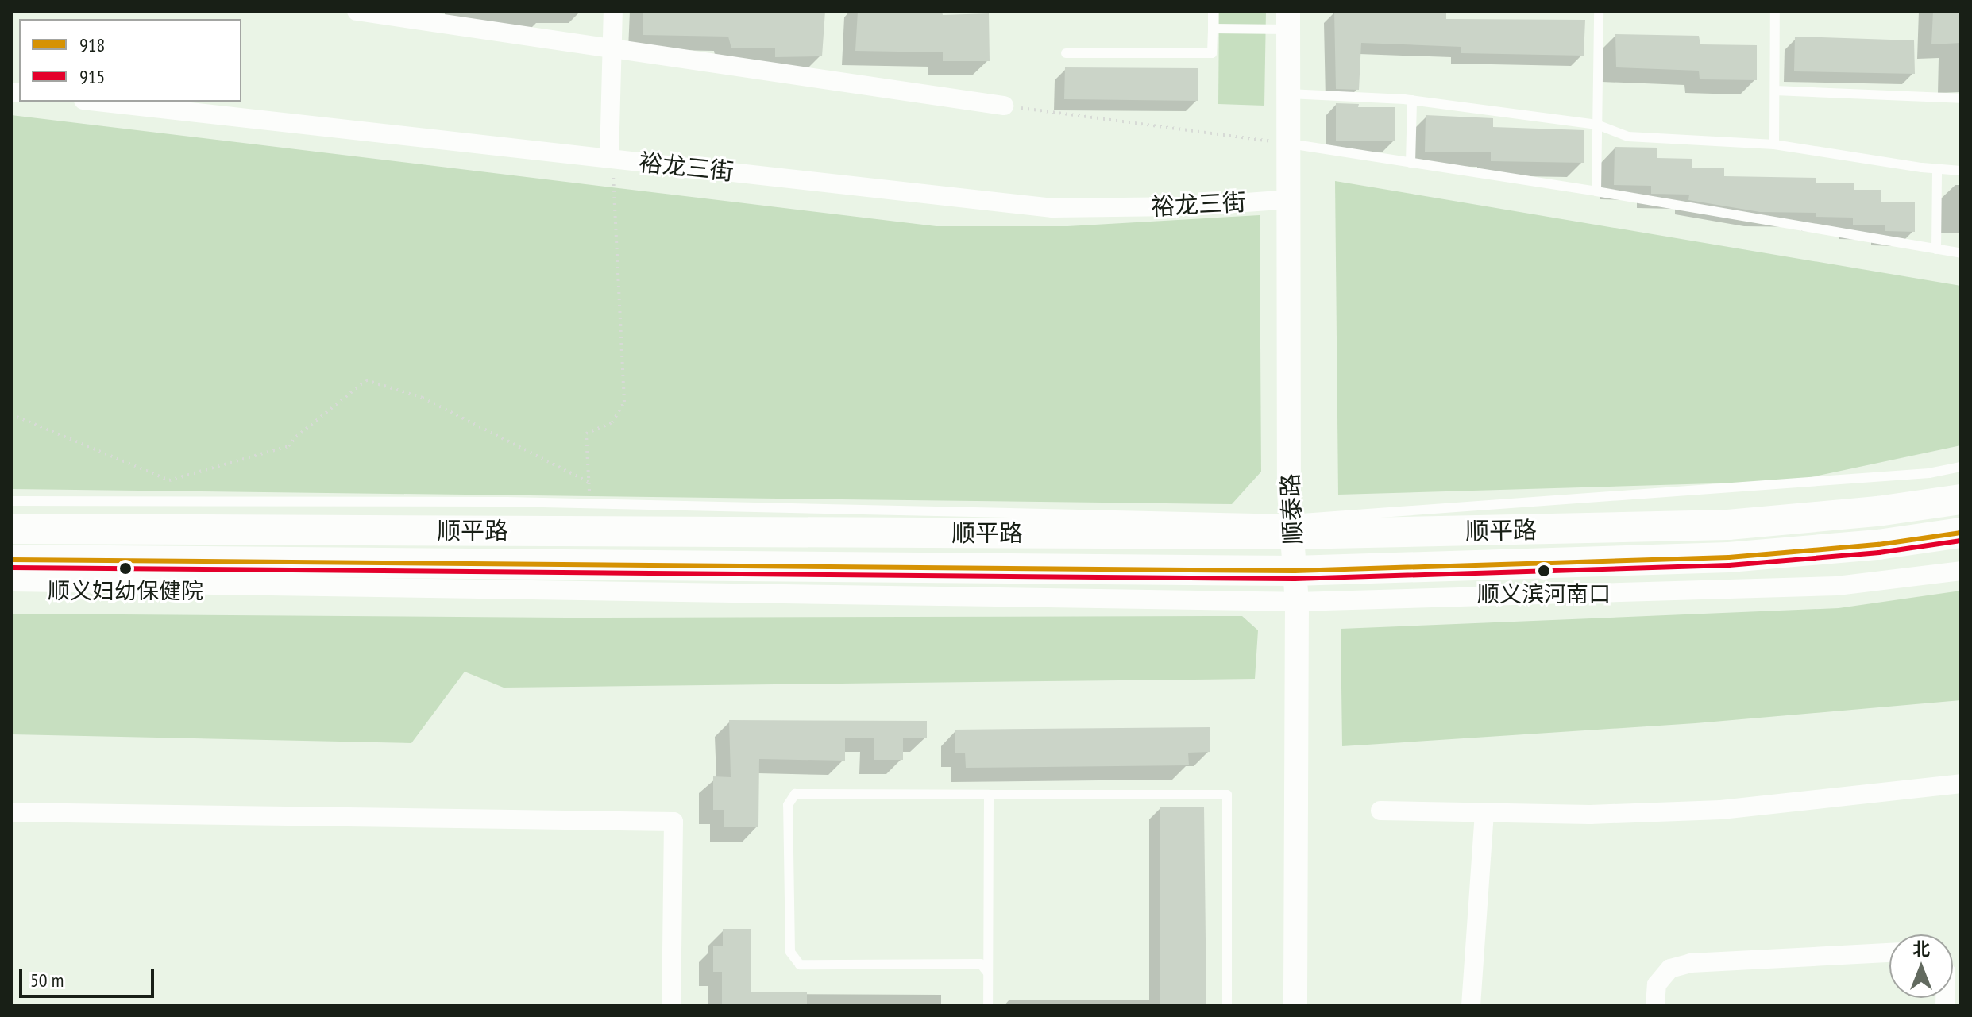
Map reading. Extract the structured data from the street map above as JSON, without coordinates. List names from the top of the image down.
{
  "streets": {
    "main road": ["顺平路"],
    "street": ["裕龙三街", "顺泰路"]
  },
  "crossings": [
    ["裕龙三街", "顺泰路"],
    ["顺泰路", "顺平路"]
  ],
  "places": ["顺义妇幼保健院", "顺义滨河南口"],
  "lines": ["transit line 918", "transit line 915"],
  "legend": ["918", "915"],
  "scale_bar": "50 m",
  "north": "top"
}
